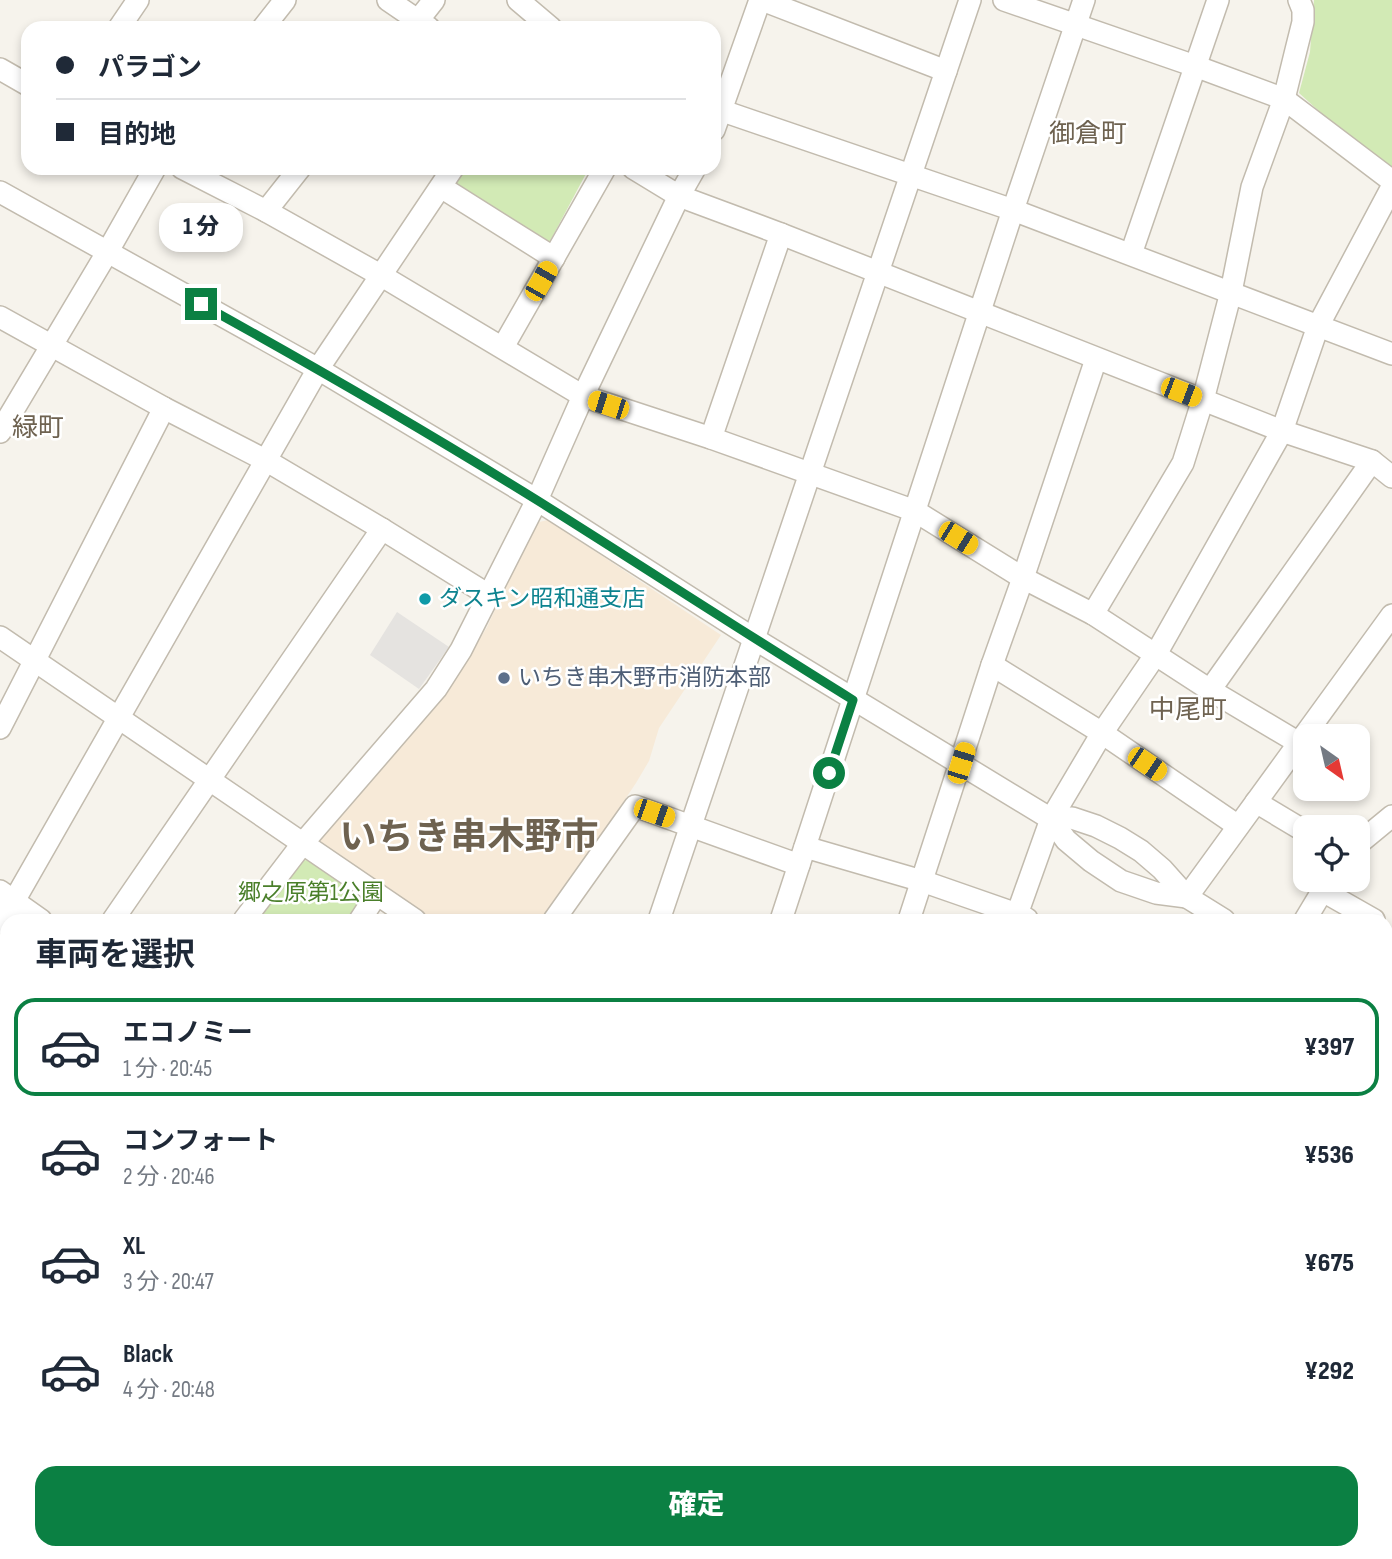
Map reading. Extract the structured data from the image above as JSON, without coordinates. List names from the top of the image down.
{
  "districts": [
    "御倉町",
    "緑町",
    "中尾町",
    "いちき串木野市"
  ],
  "parks": ["郷之原第1公園"],
  "places": ["ダスキン昭和通支店", "いちき串木野市消防本部"],
  "north": "bottom right",
  "page": {
    "banner": ["パラゴン", "目的地"],
    "bubble": "1 分",
    "heading": "車両を選択",
    "list": [
      {
        "name": "エコノミー",
        "note": "1 分 · 20:45",
        "value": "¥397"
      },
      {
        "name": "コンフォート",
        "note": "2 分 · 20:46",
        "value": "¥536"
      },
      {
        "name": "XL",
        "note": "3 分 · 20:47",
        "value": "¥675"
      },
      {
        "name": "Black",
        "note": "4 分 · 20:48",
        "value": "¥292"
      }
    ],
    "buttons": "確定"
  }
}
